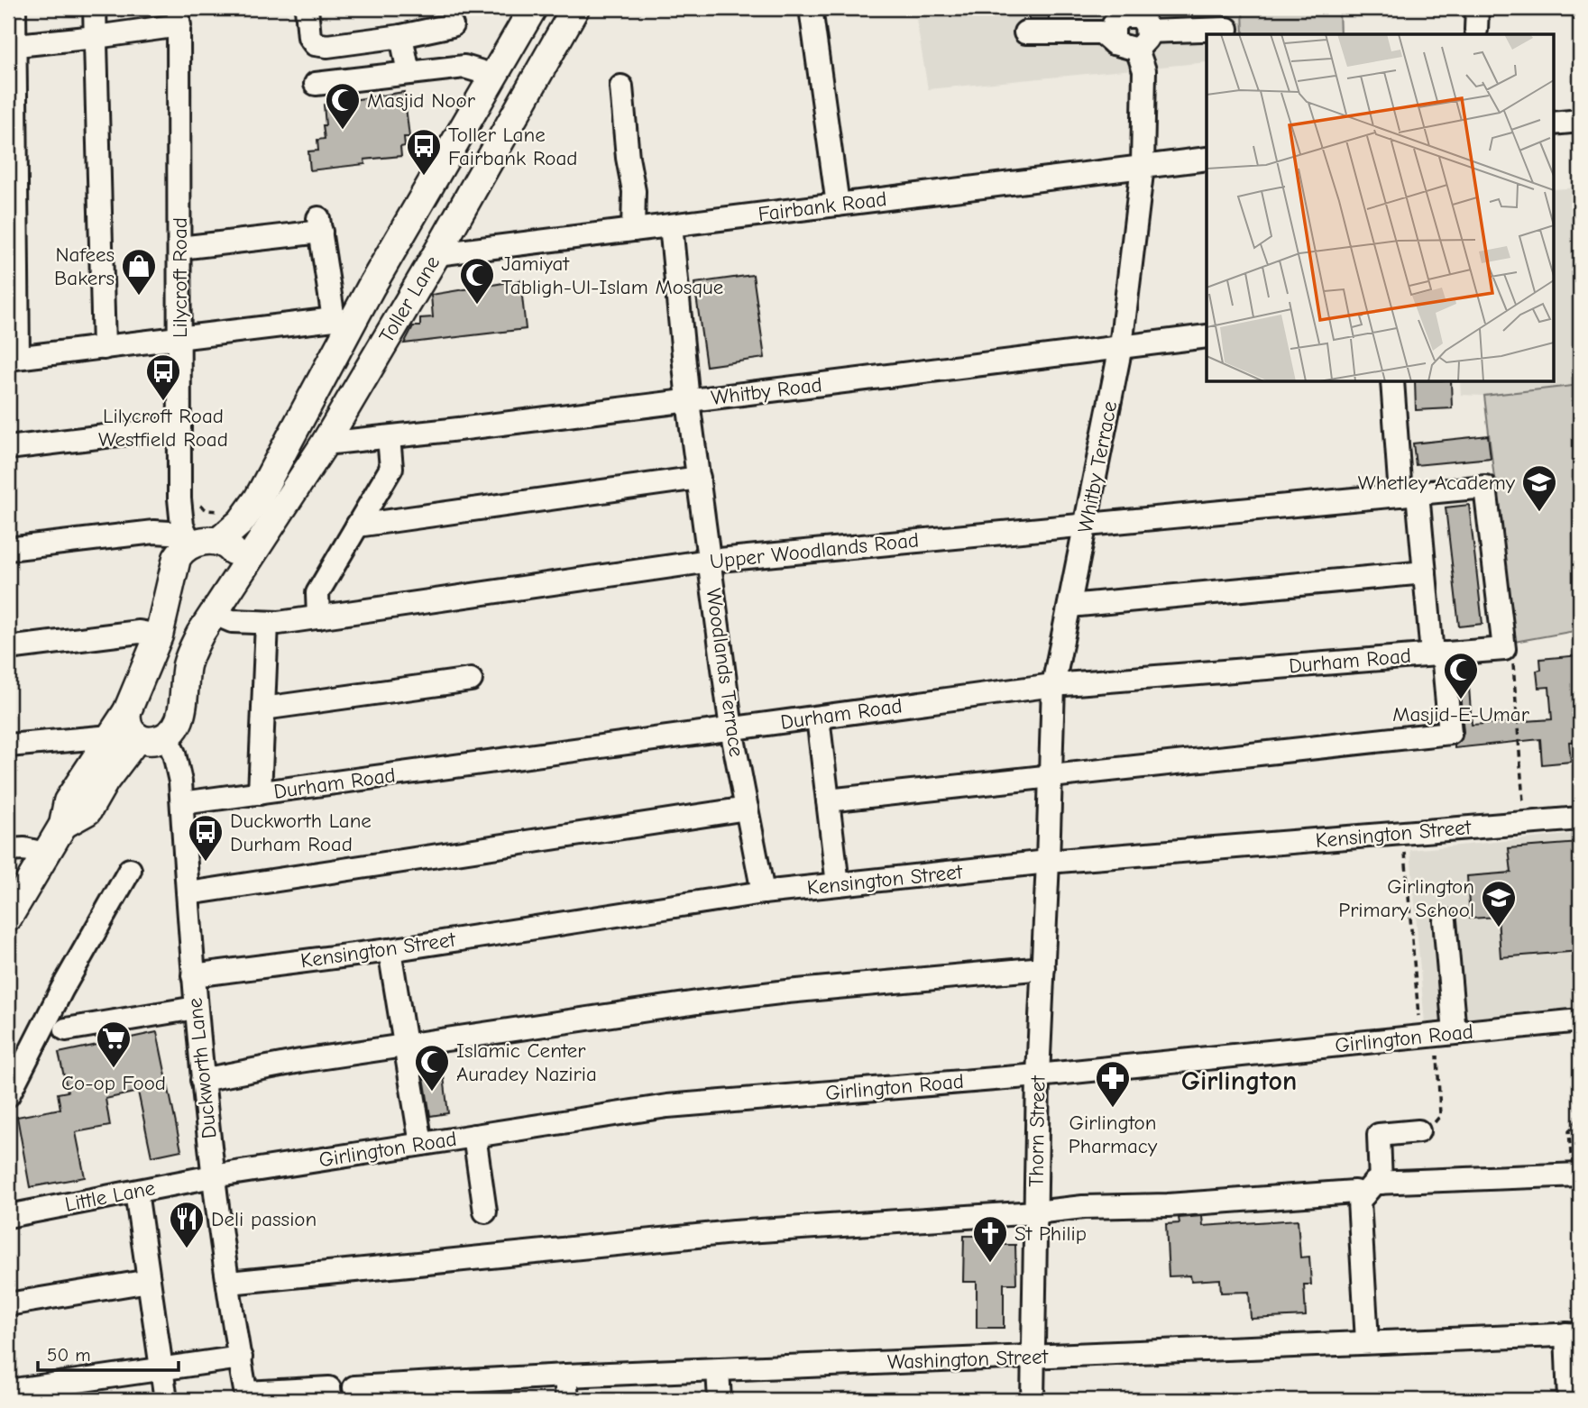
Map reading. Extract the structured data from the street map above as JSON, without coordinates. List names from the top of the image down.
{
  "streets": {
    "main road": ["Toller Lane"],
    "street": [
      "Fairbank Road",
      "Lilycroft Road",
      "Whitby Road",
      "Whitby Terrace",
      "Upper Woodlands Road",
      "Durham Road",
      "Woodlands Terrace",
      "Kensington Street",
      "Girlington Road",
      "Duckworth Lane",
      "Thorn Street",
      "Little Lane",
      "Washington Street"
    ]
  },
  "crossings": [
    ["Fairbank Road", "Toller Lane"],
    ["Fairbank Road", "Whitby Terrace"],
    ["Fairbank Road", "Woodlands Terrace"],
    ["Toller Lane", "Whitby Road"],
    ["Toller Lane", "Upper Woodlands Road"],
    ["Toller Lane", "Duckworth Lane"],
    ["Whitby Road", "Whitby Terrace"],
    ["Whitby Road", "Woodlands Terrace"],
    ["Whitby Terrace", "Upper Woodlands Road"],
    ["Whitby Terrace", "Durham Road"],
    ["Whitby Terrace", "Kensington Street"],
    ["Whitby Terrace", "Thorn Street"],
    ["Upper Woodlands Road", "Durham Road"],
    ["Upper Woodlands Road", "Woodlands Terrace"],
    ["Durham Road", "Woodlands Terrace"],
    ["Durham Road", "Duckworth Lane"],
    ["Woodlands Terrace", "Kensington Street"],
    ["Kensington Street", "Duckworth Lane"],
    ["Kensington Street", "Thorn Street"],
    ["Girlington Road", "Duckworth Lane"],
    ["Girlington Road", "Thorn Street"],
    ["Girlington Road", "Little Lane"],
    ["Duckworth Lane", "Little Lane"],
    ["Thorn Street", "Washington Street"]
  ],
  "districts": ["Girlington"],
  "places": {
    "mosque": [
      "Masjid Noor",
      "Jamiyat Tabligh-Ul-Islam Mosque",
      "Masjid-E-Umar",
      "Islamic Center Auradey Naziria"
    ],
    "bus stop": ["Toller Lane Fairbank Road", "Lilycroft Road Westfield Road", "Duckworth Lane Durham Road"],
    "shop": ["Nafees Bakers"],
    "school or university": ["Whetley Academy", "Girlington Primary School"],
    "supermarket": ["Co-op Food"],
    "pharmacy": ["Girlington Pharmacy"],
    "restaurant": ["Deli passion"],
    "church": ["St Philip"]
  },
  "scale_bar": "50 m"
}
